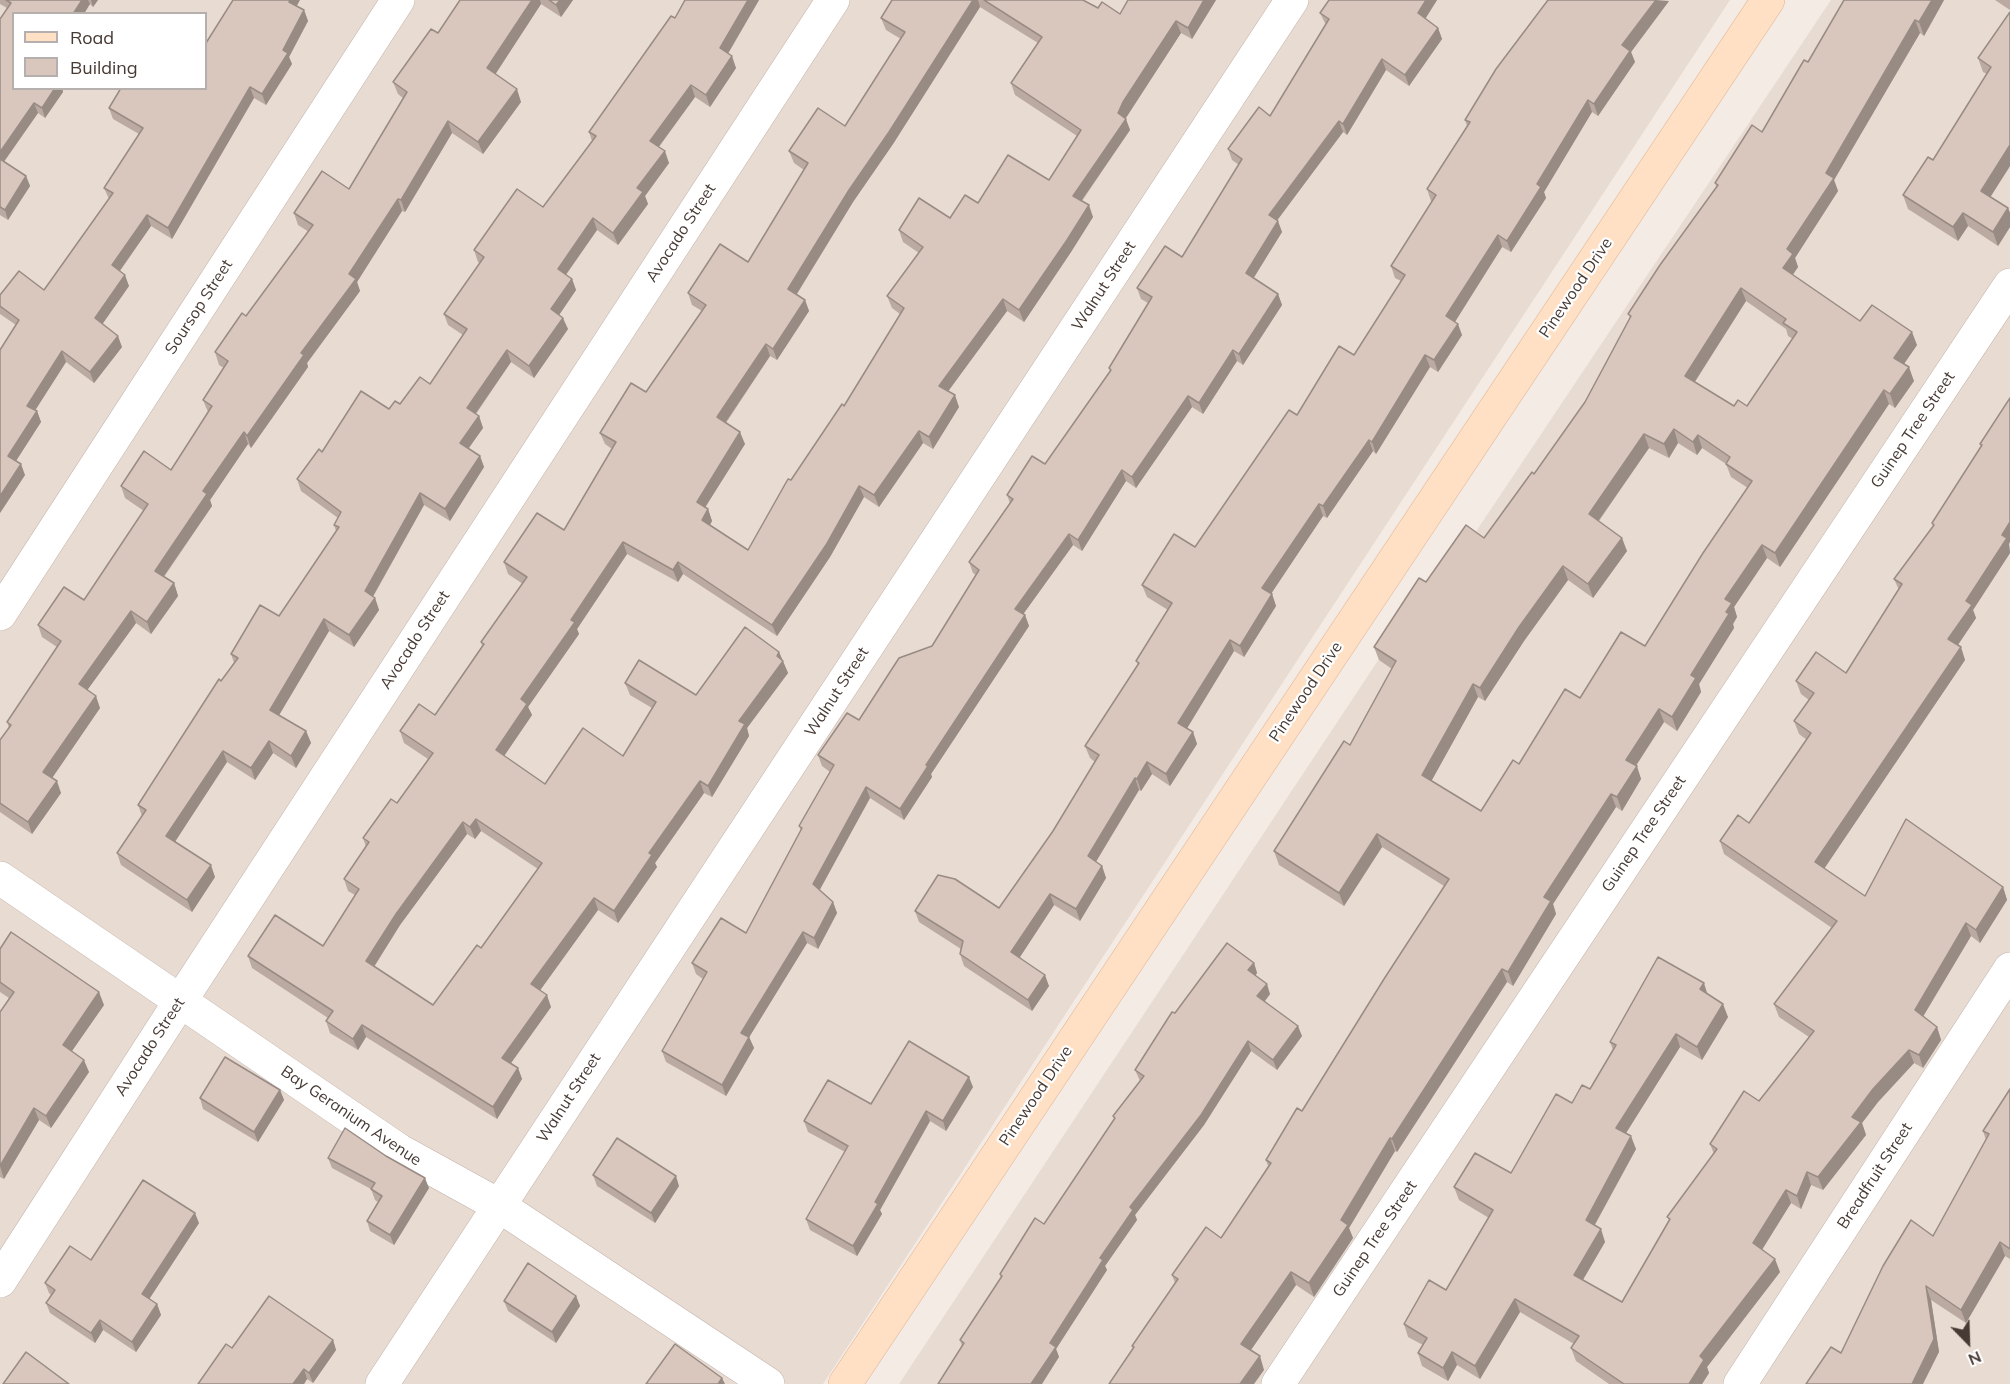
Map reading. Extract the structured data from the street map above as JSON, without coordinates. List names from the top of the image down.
{
  "streets": {
    "main road": ["Pinewood Drive"],
    "street": [
      "Avocado Street",
      "Walnut Street",
      "Soursop Street",
      "Guinep Tree Street",
      "Bay Geranium Avenue",
      "Breadfruit Street"
    ]
  },
  "crossings": [
    ["Avocado Street", "Bay Geranium Avenue"],
    ["Walnut Street", "Bay Geranium Avenue"]
  ],
  "legend": ["Road", "Building"],
  "north": "bottom right"
}
